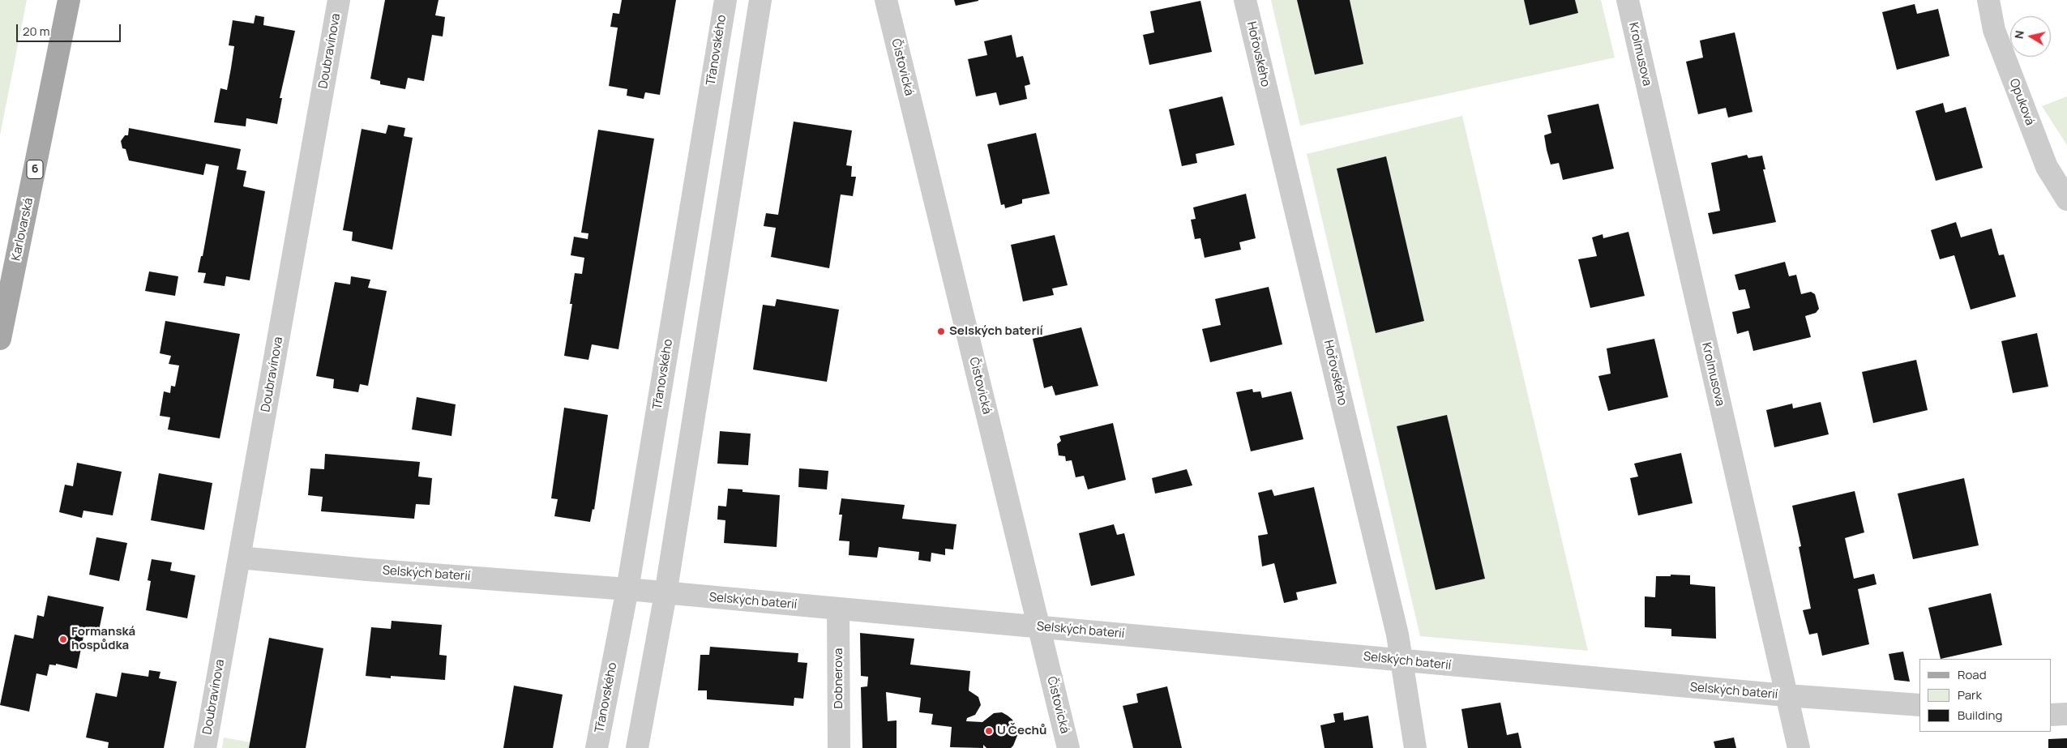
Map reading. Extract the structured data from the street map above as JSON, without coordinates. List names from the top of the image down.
{
  "streets": {
    "main road": ["6", "Karlovarská"],
    "street": [
      "Třanovského",
      "Doubravínova",
      "Hořovského",
      "Krolmusova",
      "Čistovická",
      "Opuková",
      "Selských baterií",
      "Dobnerova"
    ]
  },
  "crossings": [
    ["Třanovského", "Selských baterií"],
    ["Doubravínova", "Selských baterií"],
    ["Hořovského", "Selských baterií"],
    ["Krolmusova", "Selských baterií"],
    ["Čistovická", "Selských baterií"],
    ["Selských baterií", "Dobnerova"]
  ],
  "places": ["Selských baterií", "Formanská hospůdka", "U Čechů"],
  "legend": ["Road", "Park", "Building"],
  "scale_bar": "20 m",
  "north": "left"
}
